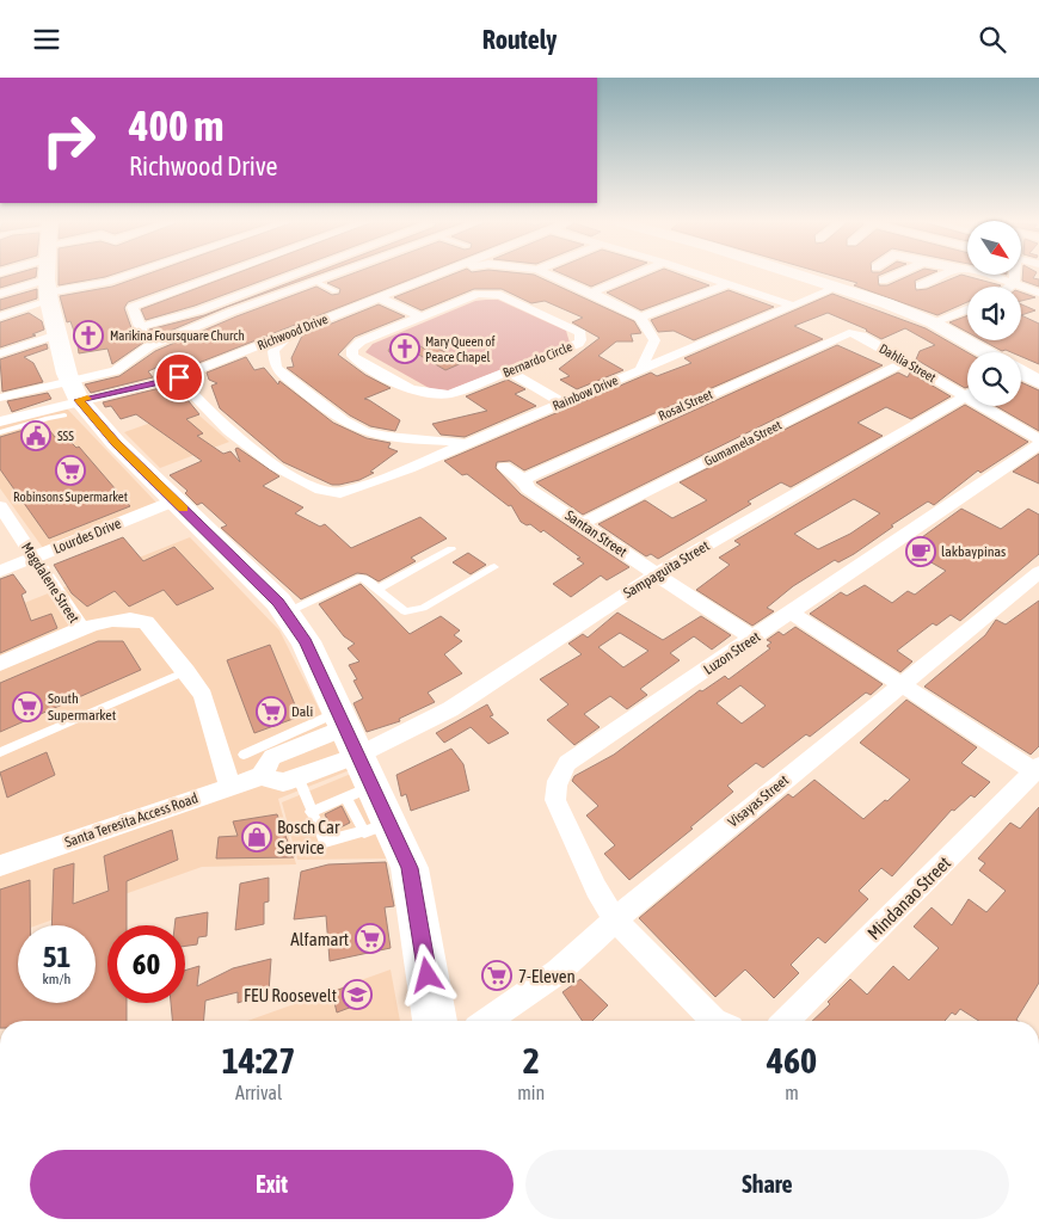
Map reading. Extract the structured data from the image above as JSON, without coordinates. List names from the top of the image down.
{
  "streets": {
    "street": [
      "Richwood Drive",
      "Bernardo Circle",
      "Dahlia Street",
      "Rainbow Drive",
      "Rosal Street",
      "Gumamela Street",
      "Santan Street",
      "Lourdes Drive",
      "Sampaguita Street",
      "Magdalene Street",
      "Luzon Street",
      "Visayas Street",
      "Santa Teresita Access Road",
      "Mindanao Street"
    ]
  },
  "crossings": [
    ["Richwood Drive", "Rainbow Drive"],
    ["Dahlia Street", "Rosal Street"],
    ["Dahlia Street", "Gumamela Street"],
    ["Rosal Street", "Santan Street"],
    ["Gumamela Street", "Santan Street"],
    ["Santan Street", "Sampaguita Street"],
    ["Santan Street", "Luzon Street"],
    ["Lourdes Drive", "Magdalene Street"],
    ["Sampaguita Street", "Santa Teresita Access Road"],
    ["Luzon Street", "Visayas Street"]
  ],
  "places": {
    "church": ["Marikina Foursquare Church", "Mary Queen of Peace Chapel"],
    "public building": ["SSS"],
    "supermarket": [
      "Robinsons Supermarket",
      "South Supermarket",
      "Dali",
      "Alfamart",
      "7-Eleven"
    ],
    "cafe": ["lakbaypinas"],
    "shop": ["Bosch Car Service"],
    "school or university": ["FEU Roosevelt"]
  },
  "north": "bottom right",
  "page": {
    "header": "Routely",
    "turn": ["400 m", "Richwood Drive"],
    "speed": "51 km/h",
    "limit": "60",
    "eta": [
      "14:27",
      "Arrival",
      "2",
      "min",
      "460",
      "m"
    ],
    "buttons": ["Exit", "Share"]
  }
}
